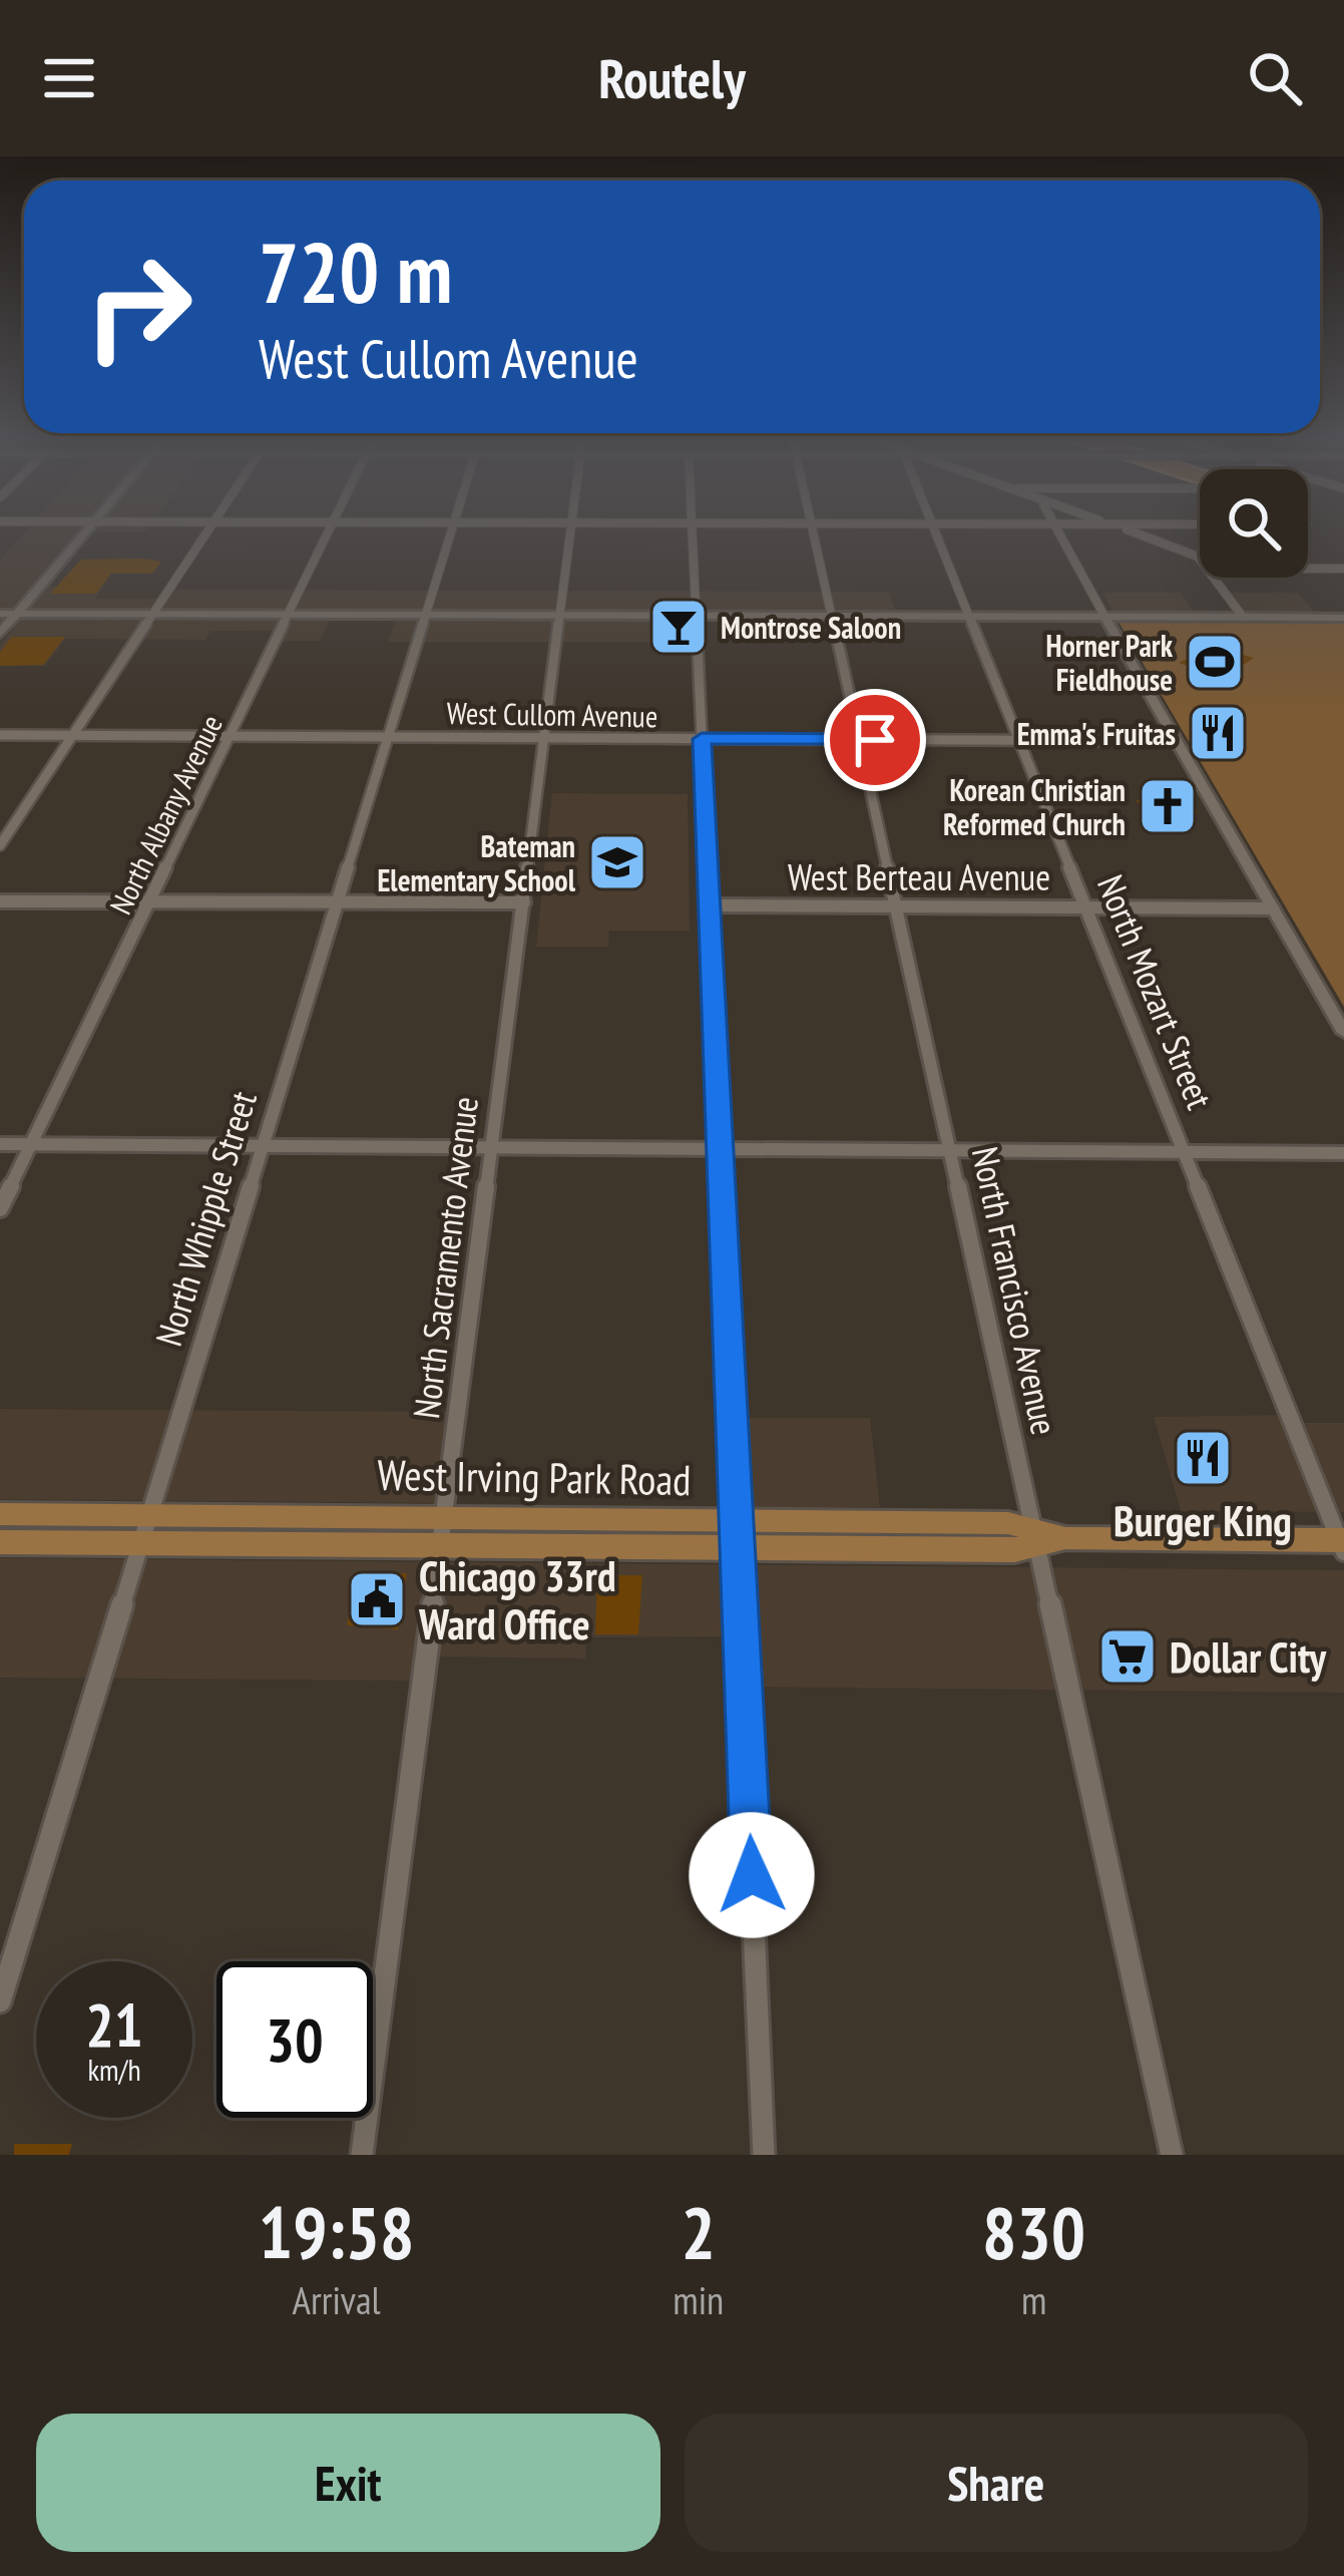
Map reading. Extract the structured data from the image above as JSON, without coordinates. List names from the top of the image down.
{
  "streets": {
    "main road": ["West Irving Park Road"],
    "street": [
      "West Cullom Avenue",
      "North Albany Avenue",
      "West Berteau Avenue",
      "North Mozart Street",
      "North Whipple Street",
      "North Sacramento Avenue",
      "North Francisco Avenue"
    ]
  },
  "crossings": [
    ["West Cullom Avenue", "North Albany Avenue"],
    ["West Cullom Avenue", "North Mozart Street"],
    ["West Cullom Avenue", "North Whipple Street"],
    ["West Cullom Avenue", "North Sacramento Avenue"],
    ["West Cullom Avenue", "North Francisco Avenue"],
    ["West Berteau Avenue", "North Mozart Street"],
    ["West Berteau Avenue", "North Francisco Avenue"],
    ["North Mozart Street", "West Irving Park Road"],
    ["North Whipple Street", "West Irving Park Road"],
    ["North Sacramento Avenue", "West Irving Park Road"],
    ["North Francisco Avenue", "West Irving Park Road"]
  ],
  "places": {
    "bar": ["Montrose Saloon"],
    "sports": ["Horner Park Fieldhouse"],
    "restaurant": ["Emma's Fruitas", "Burger King"],
    "church": ["Korean Christian Reformed Church"],
    "school or university": ["Bateman Elementary School"],
    "public building": ["Chicago 33rd Ward Office"],
    "supermarket": ["Dollar City"]
  },
  "page": {
    "header": "Routely",
    "turn": ["720 m", "West Cullom Avenue"],
    "speed": "21 km/h",
    "limit": "30",
    "eta": [
      "19:58",
      "Arrival",
      "2",
      "min",
      "830",
      "m"
    ],
    "buttons": ["Exit", "Share"]
  }
}
